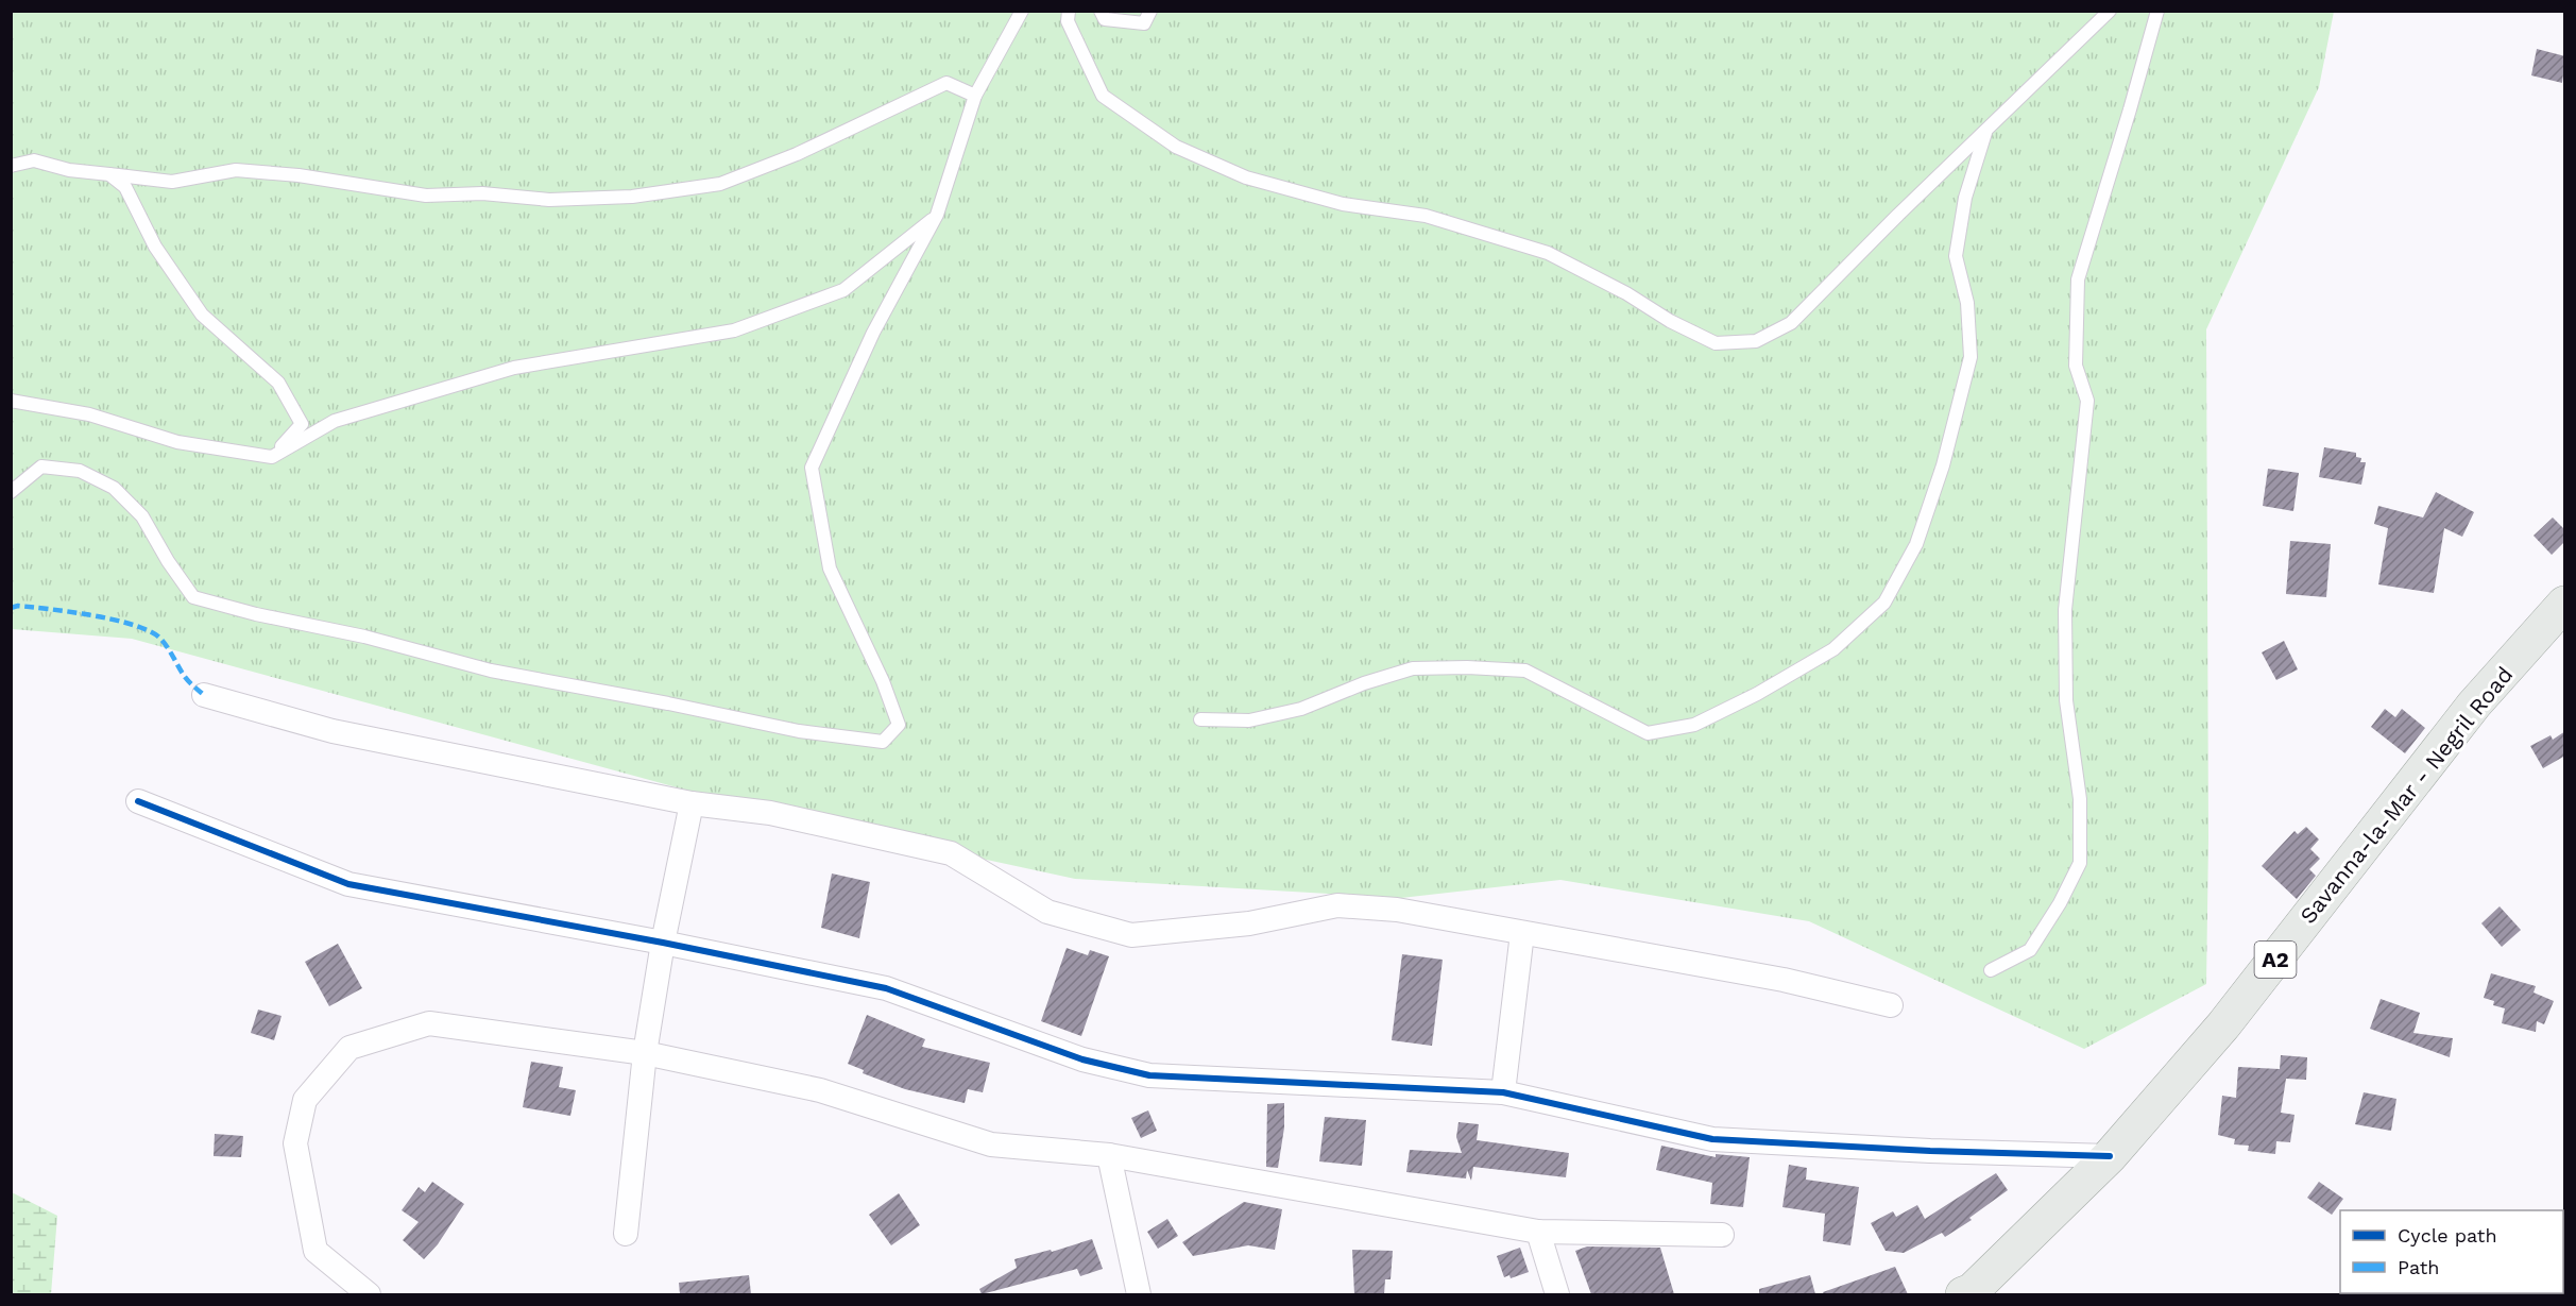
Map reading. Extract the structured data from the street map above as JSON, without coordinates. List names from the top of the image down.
{
  "streets": {
    "main road": ["Savanna-la-Mar - Negril Road", "A2"]
  },
  "legend": ["Cycle path", "Path"]
}
